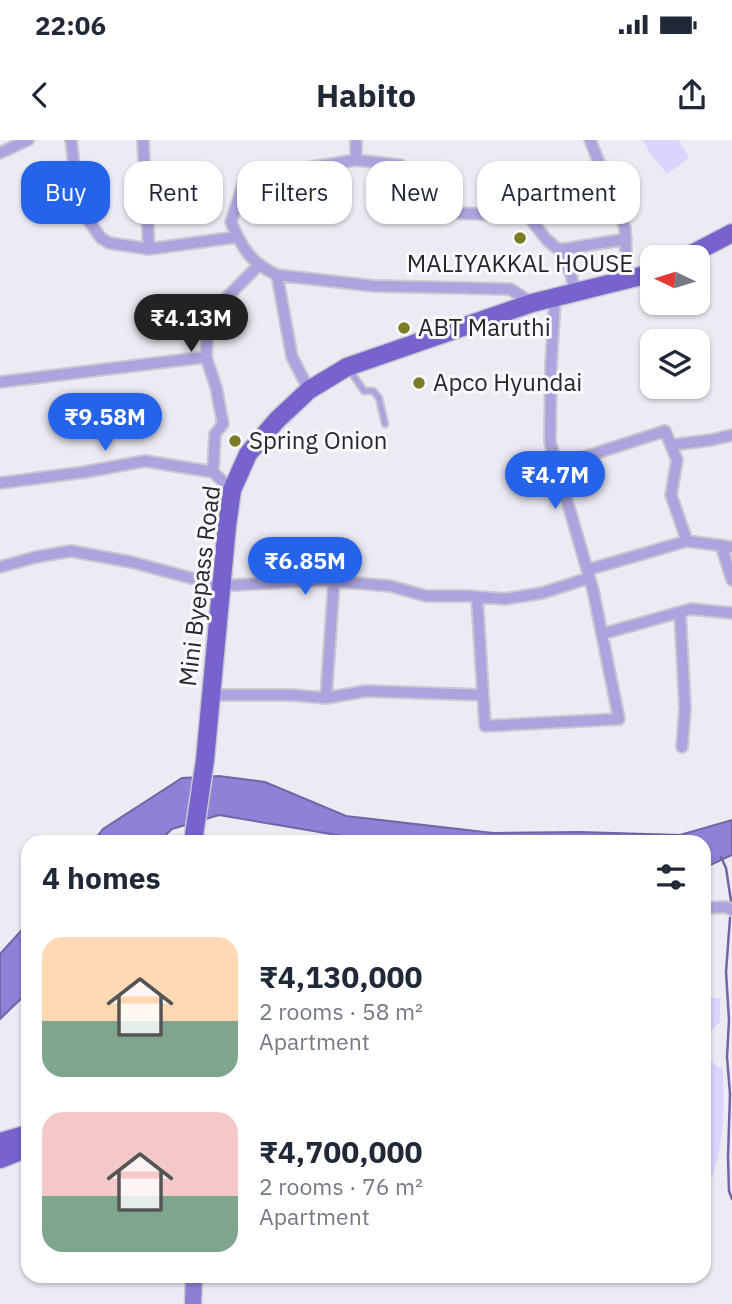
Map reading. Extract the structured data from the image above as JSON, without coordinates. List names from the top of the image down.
{
  "streets": {
    "main road": ["Mini Byepass Road"]
  },
  "places": [
    "MALIYAKKAL HOUSE",
    "ABT Maruthi",
    "Apco Hyundai",
    "Spring Onion"
  ],
  "north": "left",
  "page": {
    "status": "22:06",
    "header": "Habito",
    "chip": [
      "Buy",
      "Rent",
      "Filters",
      "New",
      "Apartment"
    ],
    "price": [
      "₹4.13M",
      "₹9.58M",
      "₹4.7M",
      "₹6.85M"
    ],
    "heading": "4 homes",
    "list": [
      {
        "name": "₹4,130,000",
        "note": "2 rooms · 58 m² · Apartment"
      },
      {
        "name": "₹4,700,000",
        "note": "2 rooms · 76 m² · Apartment"
      }
    ]
  }
}
